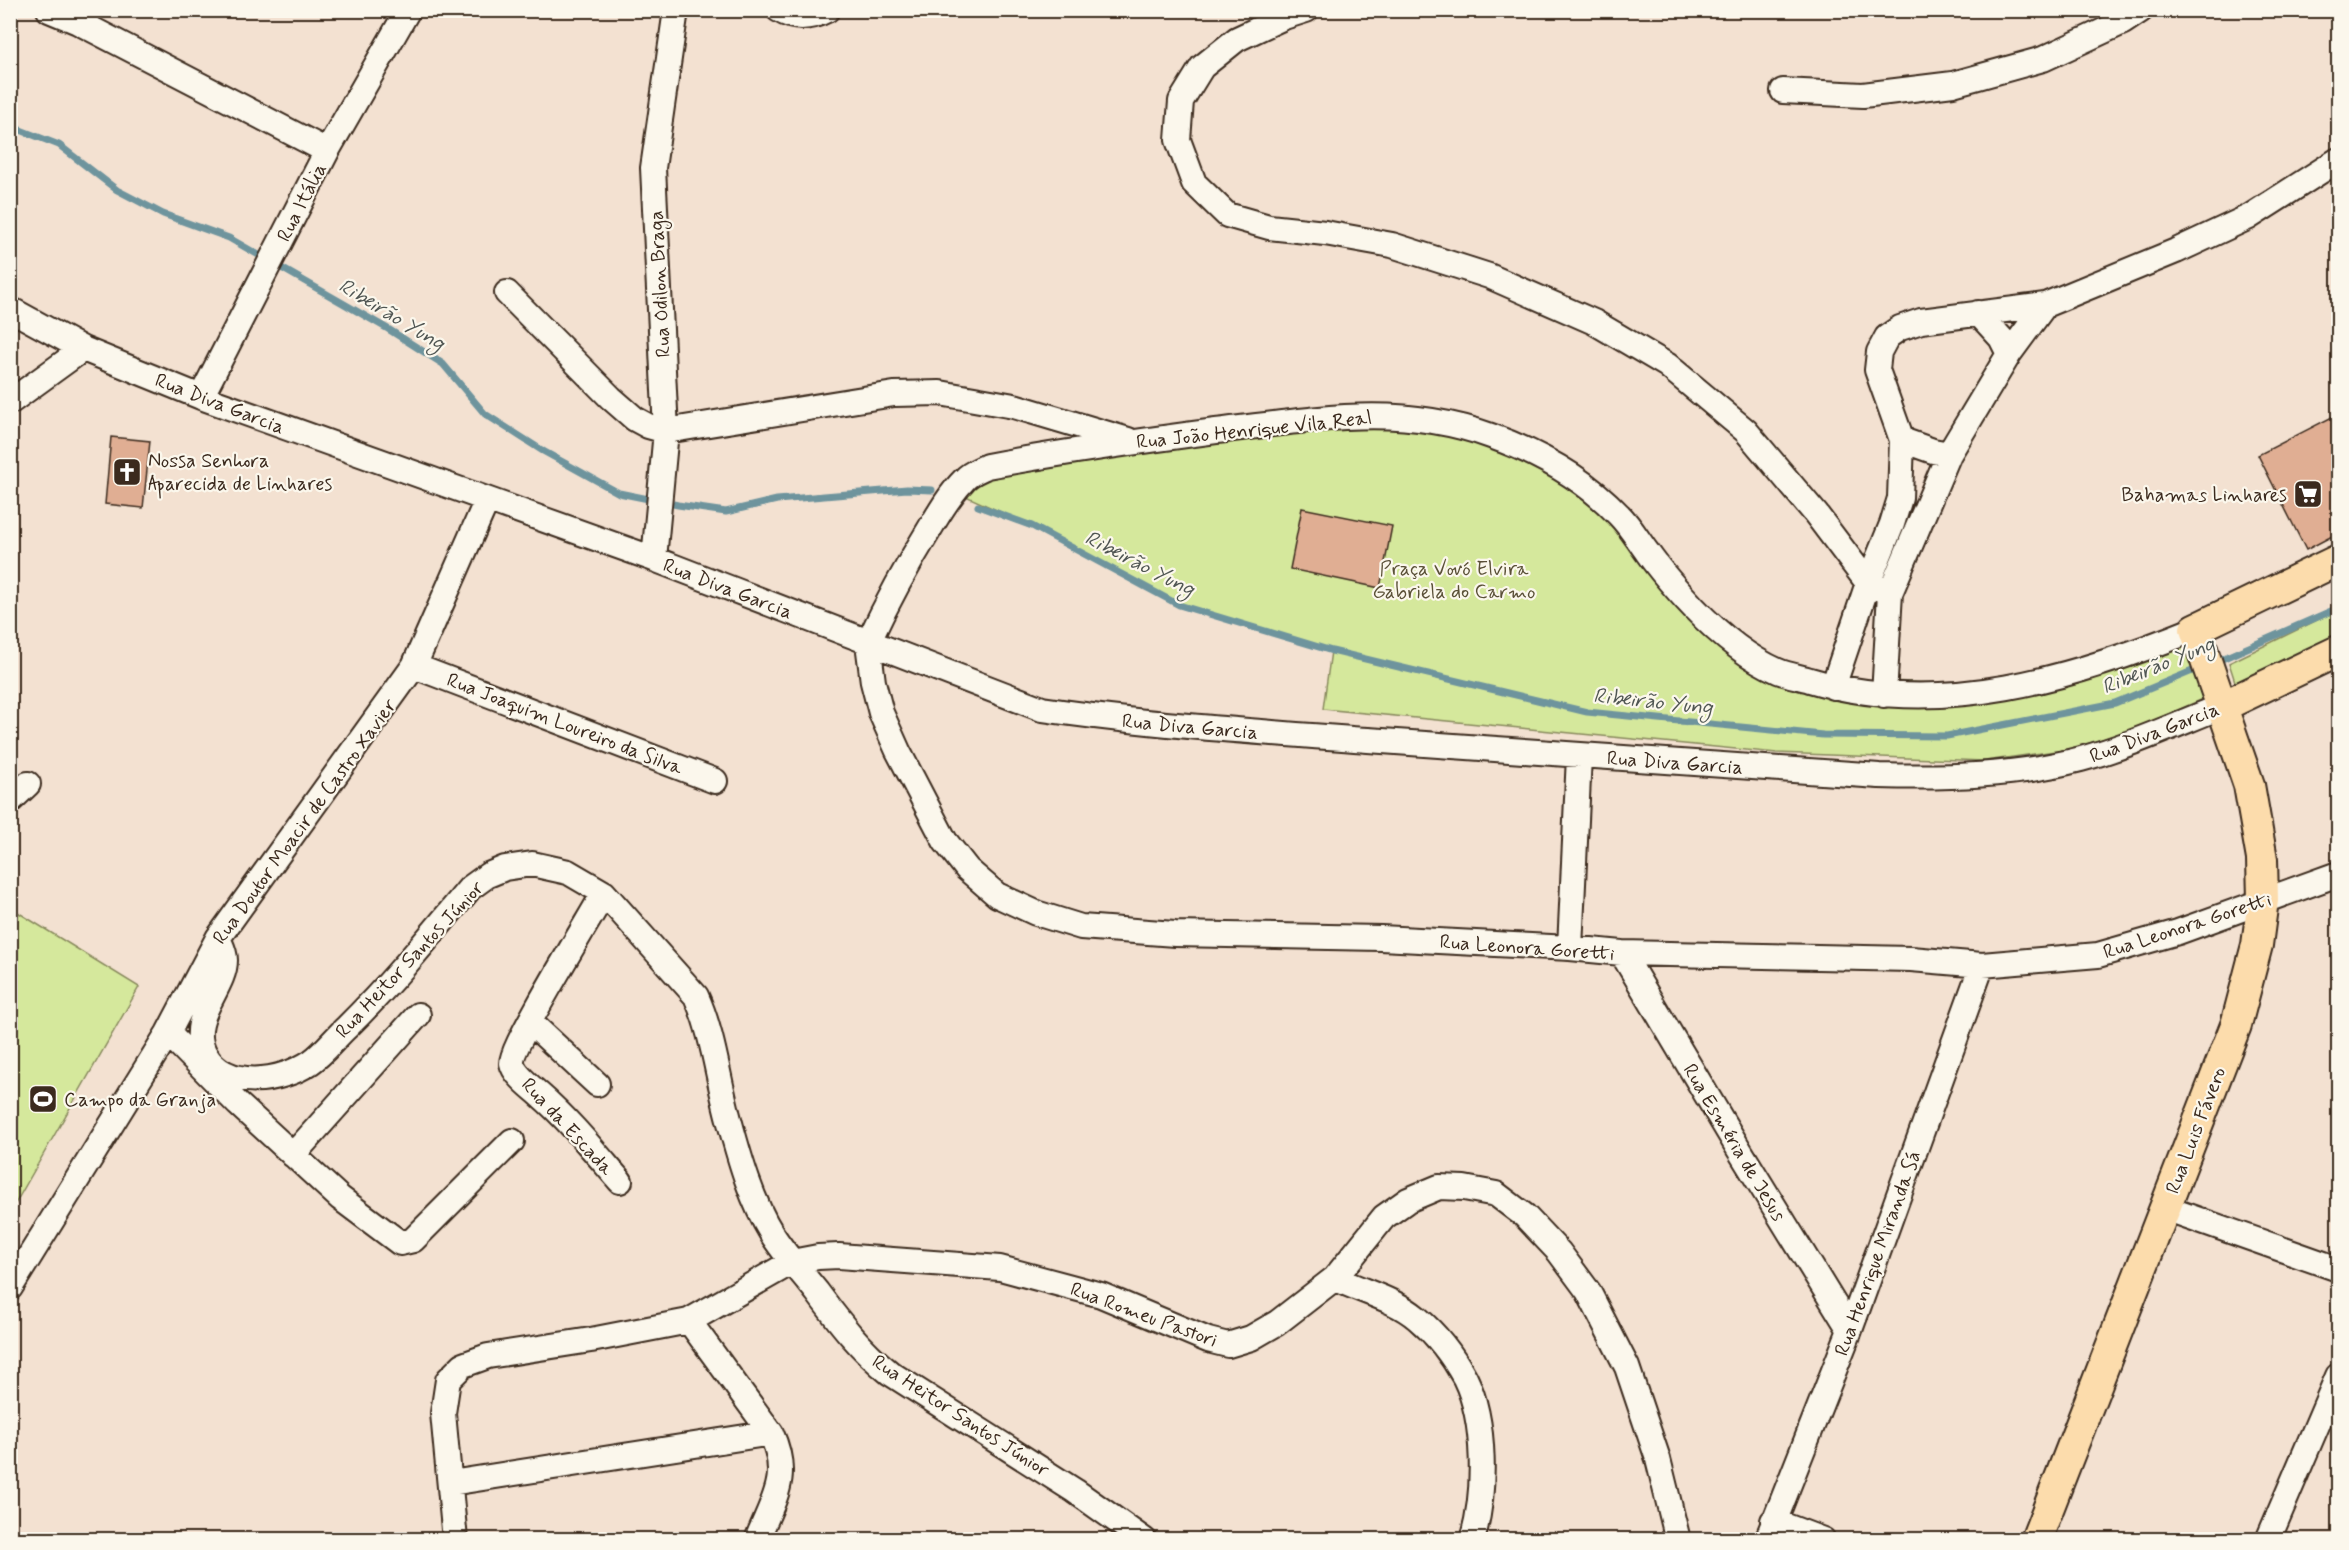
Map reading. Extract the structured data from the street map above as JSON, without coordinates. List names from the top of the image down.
{
  "streets": {
    "main road": ["Rua Diva Garcia", "Rua João Henrique Vila Real", "Rua Luis Fávero"],
    "street": [
      "Rua Itália",
      "Rua Odilon Braga",
      "Rua Joaquim Loureiro da Silva",
      "Rua Doutor Moacir de Castro Xavier",
      "Rua Leonora Goretti",
      "Rua Heitor Santos Júnior",
      "Rua da Escada",
      "Rua Esméria de Jesus",
      "Rua Henrique Miranda Sá",
      "Rua Romeu Pastori"
    ]
  },
  "crossings": [
    ["Rua Itália", "Rua Diva Garcia"],
    ["Rua Odilon Braga", "Rua Diva Garcia"],
    ["Rua Diva Garcia", "Rua João Henrique Vila Real"],
    ["Rua Diva Garcia", "Rua Doutor Moacir de Castro Xavier"],
    ["Rua Diva Garcia", "Rua Leonora Goretti"],
    ["Rua Diva Garcia", "Rua Luis Fávero"],
    ["Rua João Henrique Vila Real", "Rua Leonora Goretti"],
    ["Rua João Henrique Vila Real", "Rua Luis Fávero"],
    ["Rua Joaquim Loureiro da Silva", "Rua Doutor Moacir de Castro Xavier"],
    ["Rua Doutor Moacir de Castro Xavier", "Rua Heitor Santos Júnior"],
    ["Rua Leonora Goretti", "Rua Luis Fávero"],
    ["Rua Leonora Goretti", "Rua Esméria de Jesus"],
    ["Rua Leonora Goretti", "Rua Henrique Miranda Sá"],
    ["Rua Heitor Santos Júnior", "Rua Romeu Pastori"],
    ["Rua Esméria de Jesus", "Rua Henrique Miranda Sá"]
  ],
  "water": ["Ribeirão Yung"],
  "parks": ["Praça Vovó Elvira Gabriela do Carmo"],
  "places": {
    "church": ["Nossa Senhora Aparecida de Linhares"],
    "supermarket": ["Bahamas Linhares"],
    "sports": ["Campo da Granja"]
  }
}
